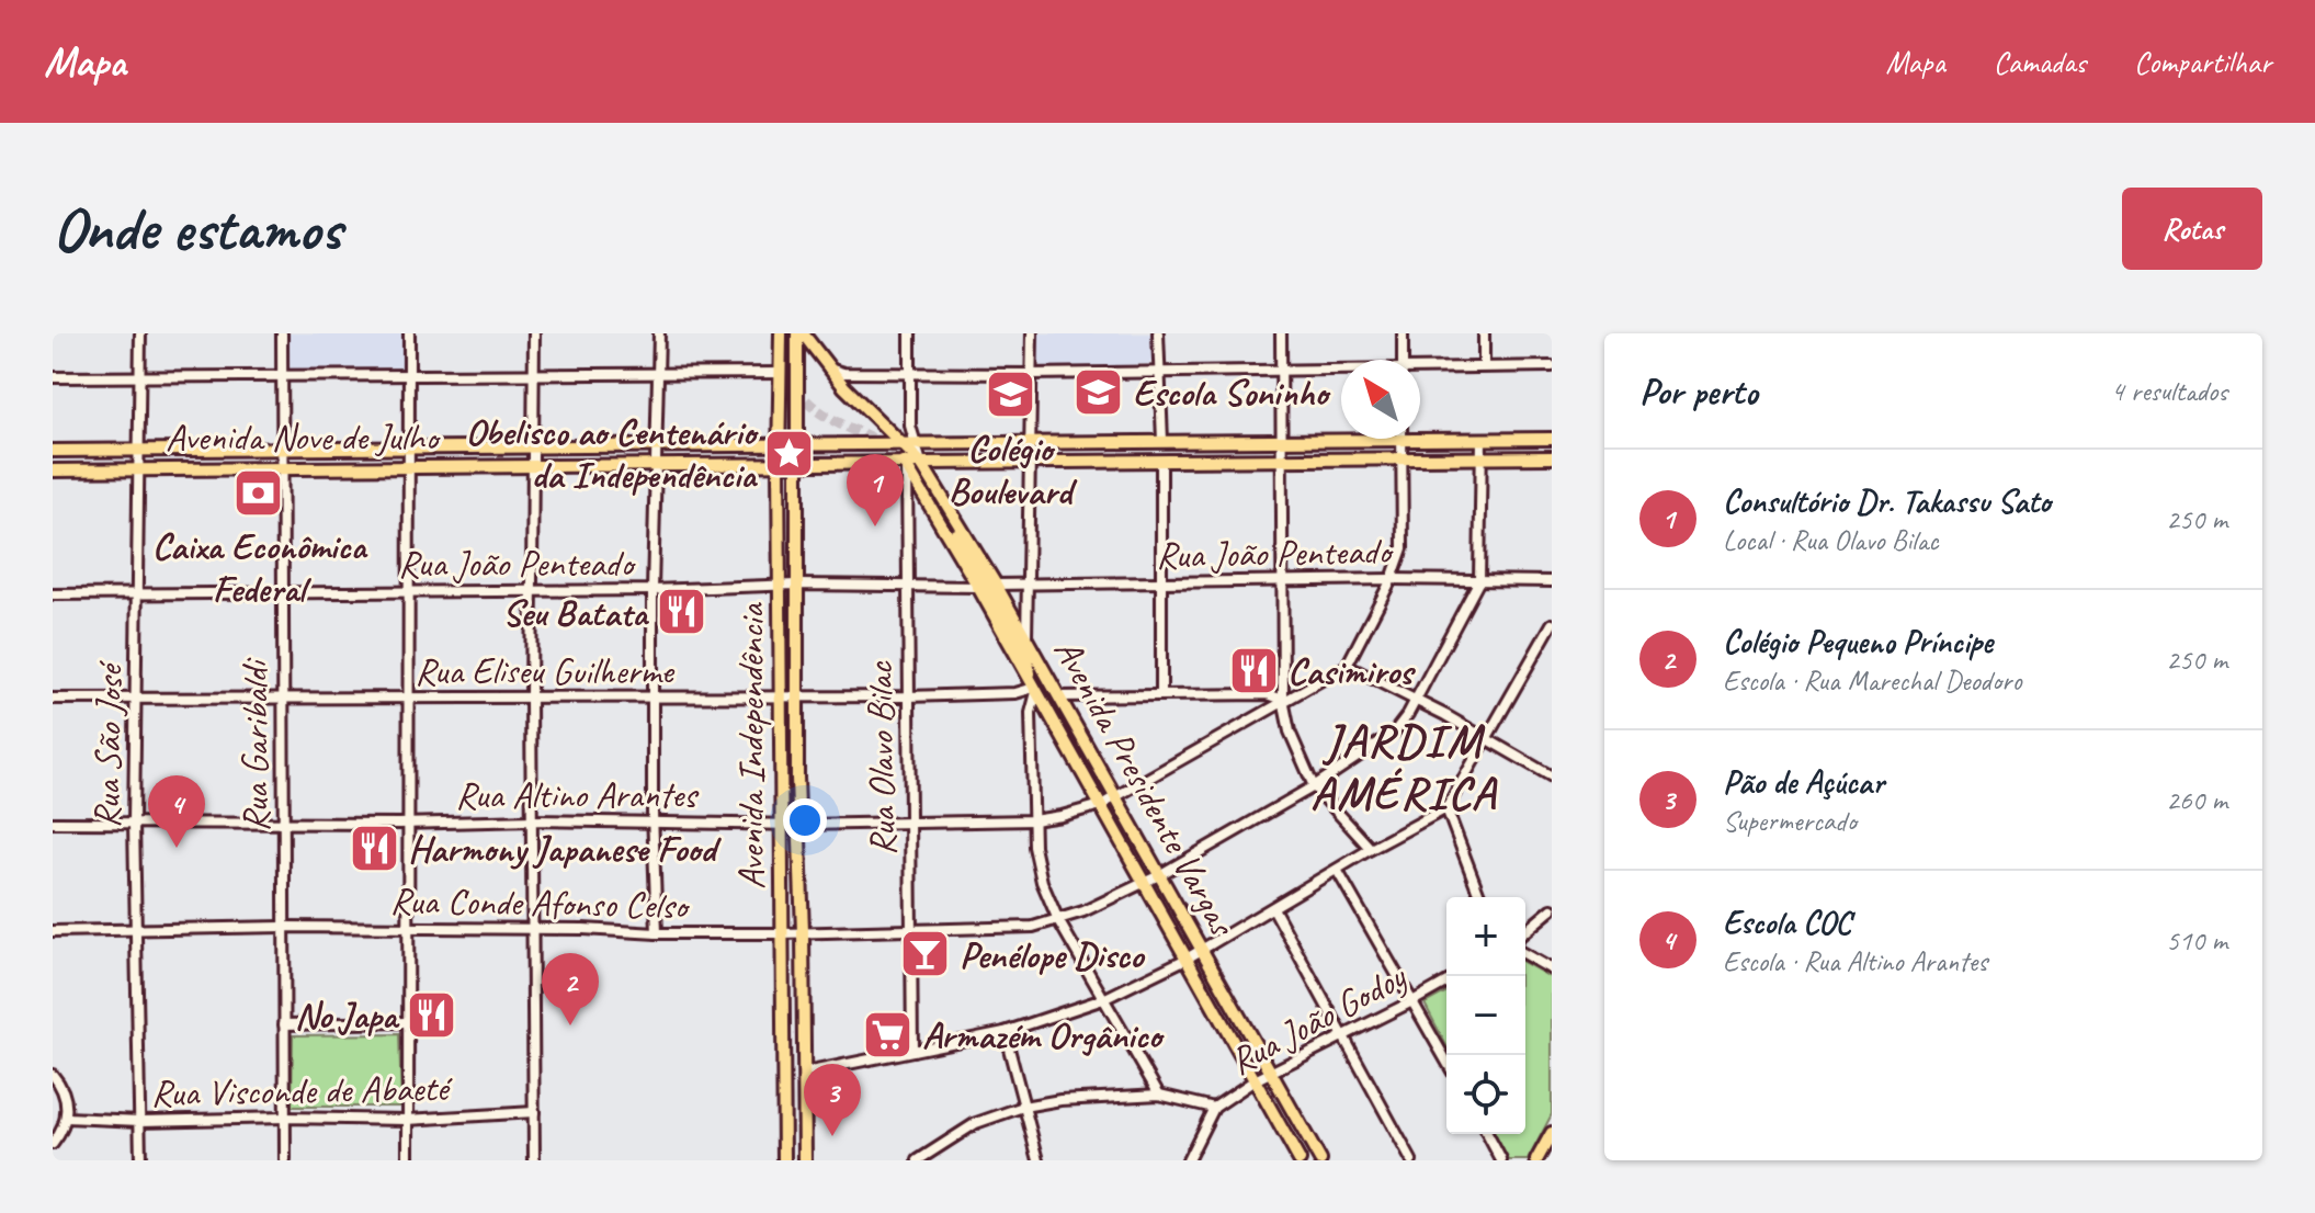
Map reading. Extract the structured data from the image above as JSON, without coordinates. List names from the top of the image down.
{
  "streets": {
    "main road": ["Avenida Nove de Julho", "Avenida Independência", "Avenida Presidente Vargas"],
    "street": [
      "Rua João Penteado",
      "Rua Eliseu Guilherme",
      "Rua São José",
      "Rua Garibaldi",
      "Rua Olavo Bilac",
      "Rua Altino Arantes",
      "Rua Conde Afonso Celso",
      "Rua João Godoy",
      "Rua Visconde de Abaeté"
    ]
  },
  "crossings": [
    ["Avenida Nove de Julho", "Rua São José"],
    ["Avenida Nove de Julho", "Rua Garibaldi"],
    ["Avenida Nove de Julho", "Avenida Independência"],
    ["Avenida Nove de Julho", "Rua Olavo Bilac"],
    ["Avenida Nove de Julho", "Avenida Presidente Vargas"],
    ["Avenida Nove de Julho", "Rua Conde Afonso Celso"],
    ["Rua João Penteado", "Rua São José"],
    ["Rua João Penteado", "Rua Garibaldi"],
    ["Rua João Penteado", "Avenida Independência"],
    ["Rua João Penteado", "Rua Olavo Bilac"],
    ["Rua João Penteado", "Avenida Presidente Vargas"],
    ["Rua João Penteado", "Rua Conde Afonso Celso"],
    ["Rua Eliseu Guilherme", "Rua São José"],
    ["Rua Eliseu Guilherme", "Rua Garibaldi"],
    ["Rua Eliseu Guilherme", "Avenida Independência"],
    ["Rua Eliseu Guilherme", "Rua Olavo Bilac"],
    ["Rua Eliseu Guilherme", "Avenida Presidente Vargas"],
    ["Rua São José", "Rua Altino Arantes"],
    ["Rua São José", "Rua Conde Afonso Celso"],
    ["Rua São José", "Rua Visconde de Abaeté"],
    ["Rua Garibaldi", "Rua Altino Arantes"],
    ["Rua Garibaldi", "Rua Conde Afonso Celso"],
    ["Rua Garibaldi", "Rua Visconde de Abaeté"],
    ["Avenida Independência", "Rua Altino Arantes"],
    ["Avenida Independência", "Rua Conde Afonso Celso"],
    ["Rua Olavo Bilac", "Avenida Presidente Vargas"],
    ["Rua Olavo Bilac", "Rua Altino Arantes"],
    ["Rua Olavo Bilac", "Rua Conde Afonso Celso"],
    ["Avenida Presidente Vargas", "Rua Altino Arantes"],
    ["Avenida Presidente Vargas", "Rua Conde Afonso Celso"],
    ["Avenida Presidente Vargas", "Rua João Godoy"]
  ],
  "districts": ["JARDIM AMÉRICA"],
  "places": {
    "school or university": ["Escola Soninho", "Colégio Boulevard"],
    "place": ["Obelisco ao Centenário da Independência"],
    "bank": ["Caixa Econômica Federal"],
    "restaurant": [
      "Seu Batata",
      "Casimiros",
      "Harmony Japanese Food",
      "No Japa"
    ],
    "bar": ["Penélope Disco"],
    "supermarket": ["Armazém Orgânico"]
  },
  "north": "top left",
  "page": {
    "header": "Mapa",
    "nav": ["Mapa", "Camadas", "Compartilhar"],
    "buttons": "Rotas",
    "title": "Onde estamos",
    "heading": ["Por perto", "4 resultados"],
    "list": [
      {
        "mark": "1",
        "name": "Consultório Dr. Takassu Sato",
        "note": "Local · Rua Olavo Bilac",
        "value": "250 m"
      },
      {
        "mark": "2",
        "name": "Colégio Pequeno Príncipe",
        "note": "Escola · Rua Marechal Deodoro",
        "value": "250 m"
      },
      {
        "mark": "3",
        "name": "Pão de Açúcar",
        "note": "Supermercado",
        "value": "260 m"
      },
      {
        "mark": "4",
        "name": "Escola COC",
        "note": "Escola · Rua Altino Arantes",
        "value": "510 m"
      }
    ],
    "pins": [
      "1",
      "4",
      "2",
      "3"
    ],
    "map_buttons": ["+", "−"]
  }
}
